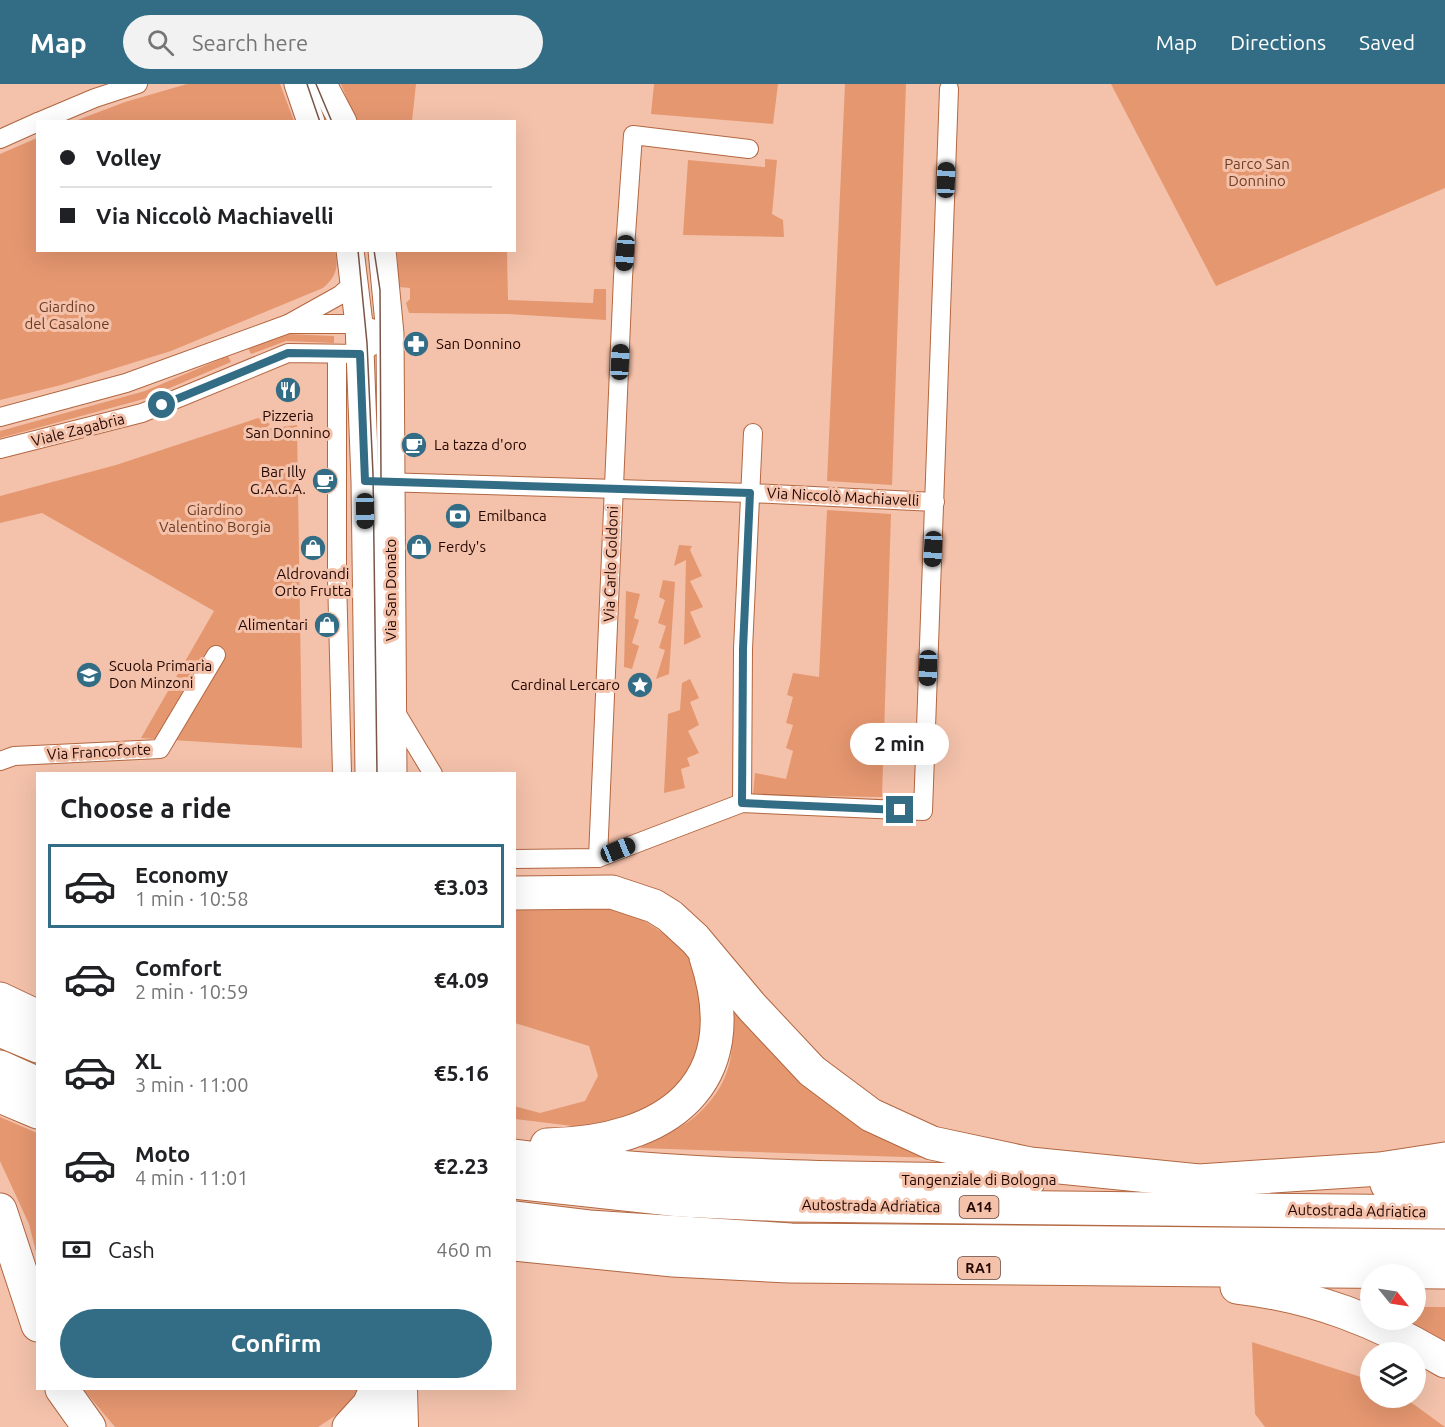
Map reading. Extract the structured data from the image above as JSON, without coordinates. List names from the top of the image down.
{
  "streets": {
    "highway": [
      "Tangenziale di Bologna",
      "Autostrada Adriatica",
      "A14",
      "RA1"
    ],
    "main road": ["Via San Donato"],
    "street": [
      "Viale Zagabria",
      "Via Niccolò Machiavelli",
      "Via Carlo Goldoni",
      "Via Francoforte"
    ]
  },
  "crossings": [
    ["Viale Zagabria", "Via San Donato"],
    ["Via Niccolò Machiavelli", "Via Carlo Goldoni"],
    ["Via Niccolò Machiavelli", "Via San Donato"]
  ],
  "parks": ["Parco San Donnino", "Giardino del Casalone", "Giardino Valentino Borgia"],
  "places": {
    "pharmacy": ["San Donnino"],
    "restaurant": ["Pizzeria San Donnino"],
    "cafe": ["La tazza d'oro", "Bar Illy G.A.G.A."],
    "bank": ["Emilbanca"],
    "shop": ["Ferdy's", "Aldrovandi Orto Frutta", "Alimentari"],
    "school or university": ["Scuola Primaria Don Minzoni"],
    "place": ["Cardinal Lercaro"]
  },
  "north": "bottom right",
  "page": {
    "header": "Map",
    "search": "Search here",
    "nav": ["Map", "Directions", "Saved"],
    "banner": ["Volley", "Via Niccolò Machiavelli"],
    "bubble": "2 min",
    "heading": "Choose a ride",
    "list": [
      {
        "name": "Economy",
        "note": "1 min · 10:58",
        "value": "€3.03"
      },
      {
        "name": "Comfort",
        "note": "2 min · 10:59",
        "value": "€4.09"
      },
      {
        "name": "XL",
        "note": "3 min · 11:00",
        "value": "€5.16"
      },
      {
        "name": "Moto",
        "note": "4 min · 11:01",
        "value": "€2.23"
      }
    ],
    "pay": ["Cash", "460 m"],
    "buttons": "Confirm"
  }
}
